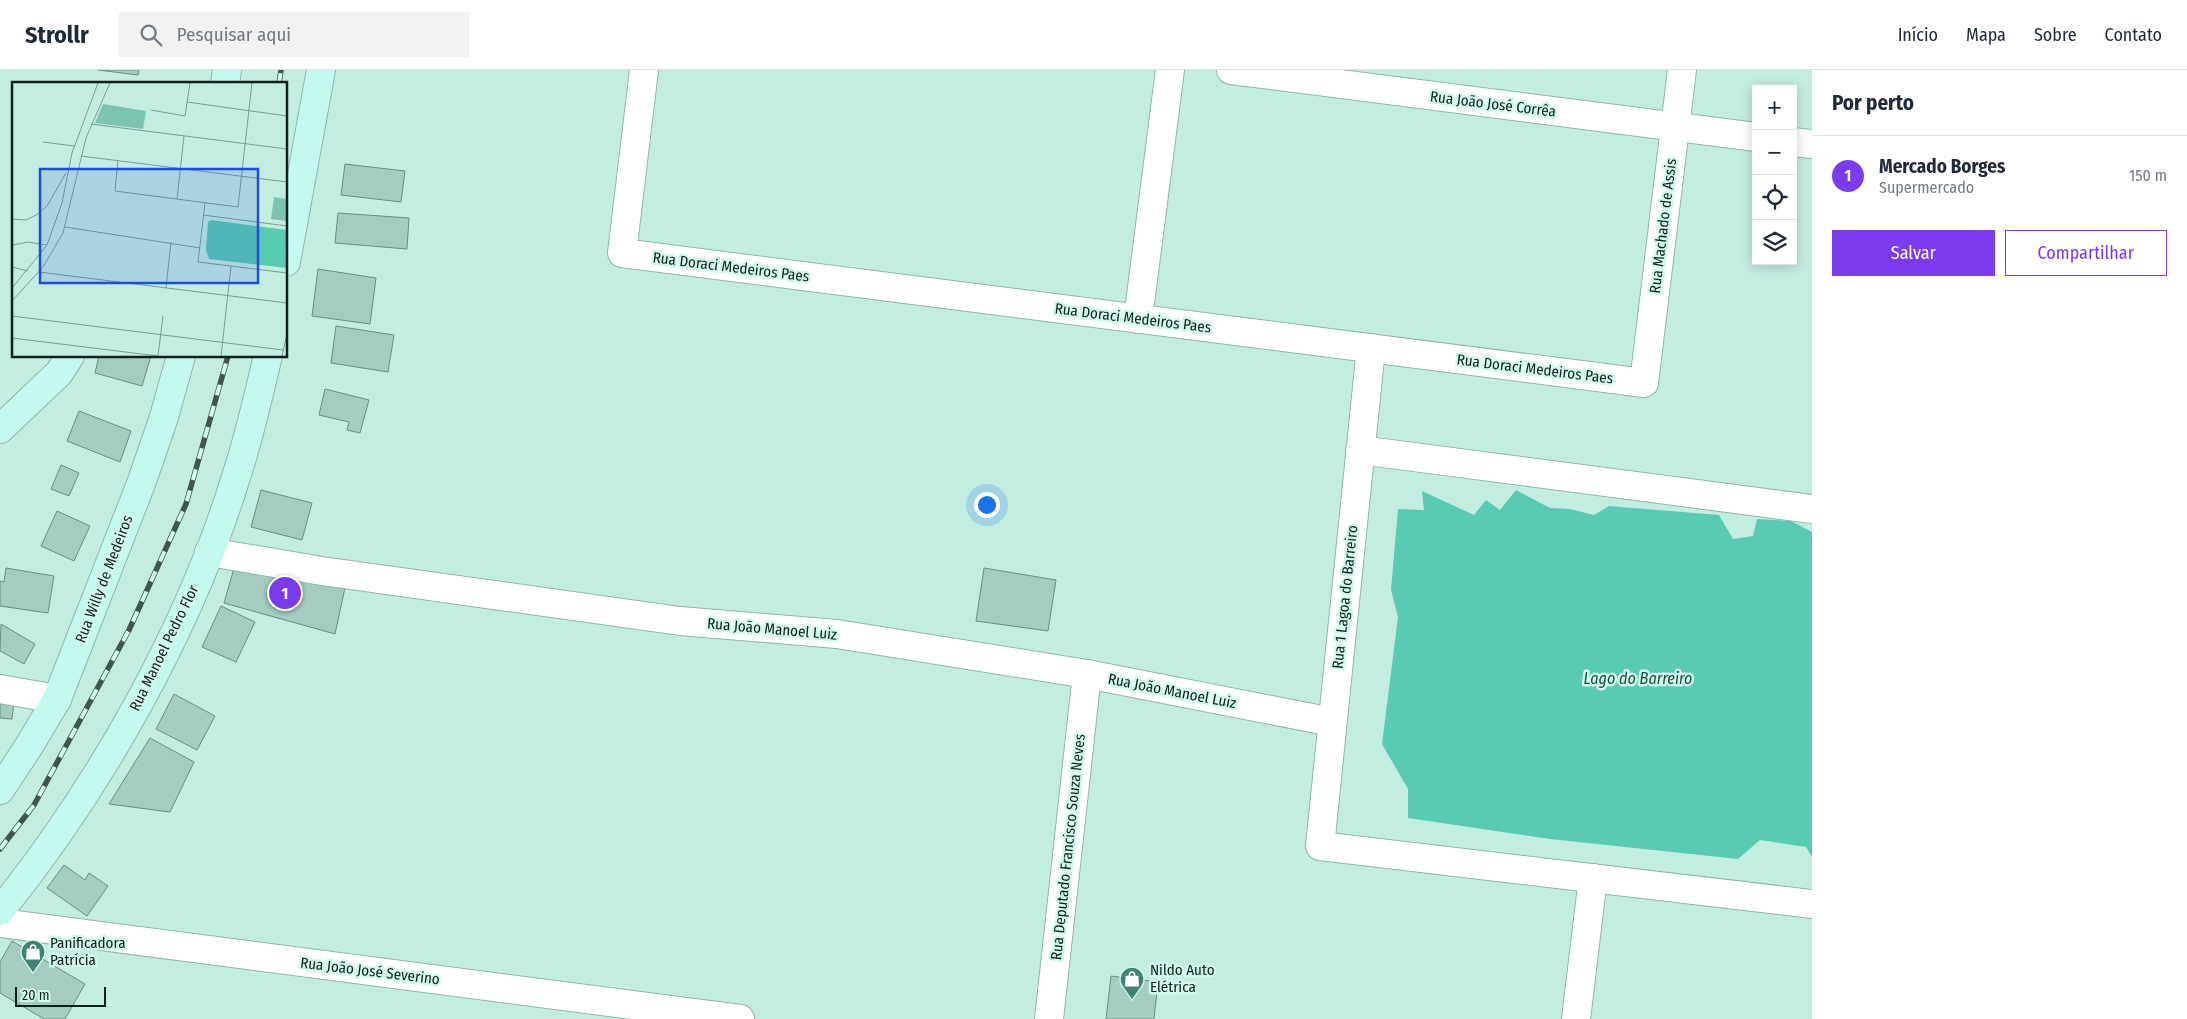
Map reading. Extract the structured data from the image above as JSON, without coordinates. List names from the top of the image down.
{
  "streets": {
    "main road": ["Rua Willy de Medeiros", "Rua Manoel Pedro Flor"],
    "street": [
      "Rua João José Corrêa",
      "Rua Machado de Assis",
      "Rua Doraci Medeiros Paes",
      "Rua 1 Lagoa do Barreiro",
      "Rua João Manoel Luiz",
      "Rua Deputado Francisco Souza Neves",
      "Rua João José Severino"
    ]
  },
  "crossings": [
    ["Rua João José Corrêa", "Rua Machado de Assis"],
    ["Rua Machado de Assis", "Rua Doraci Medeiros Paes"],
    ["Rua Doraci Medeiros Paes", "Rua 1 Lagoa do Barreiro"],
    ["Rua 1 Lagoa do Barreiro", "Rua João Manoel Luiz"],
    ["Rua João Manoel Luiz", "Rua Manoel Pedro Flor"],
    ["Rua João Manoel Luiz", "Rua Deputado Francisco Souza Neves"]
  ],
  "water": ["Lago do Barreiro"],
  "places": {
    "shop": ["Panificadora Patrícia", "Nildo Auto Elétrica"]
  },
  "scale_bar": "20 m",
  "page": {
    "header": "Strollr",
    "search": "Pesquisar aqui",
    "nav": [
      "Início",
      "Mapa",
      "Sobre",
      "Contato"
    ],
    "heading": "Por perto",
    "map_buttons": ["+", "−"],
    "list": [
      {
        "mark": "1",
        "name": "Mercado Borges",
        "note": "Supermercado",
        "value": "150 m"
      }
    ],
    "buttons": ["Salvar", "Compartilhar"],
    "pins": "1",
    "scale": "20 m"
  }
}
